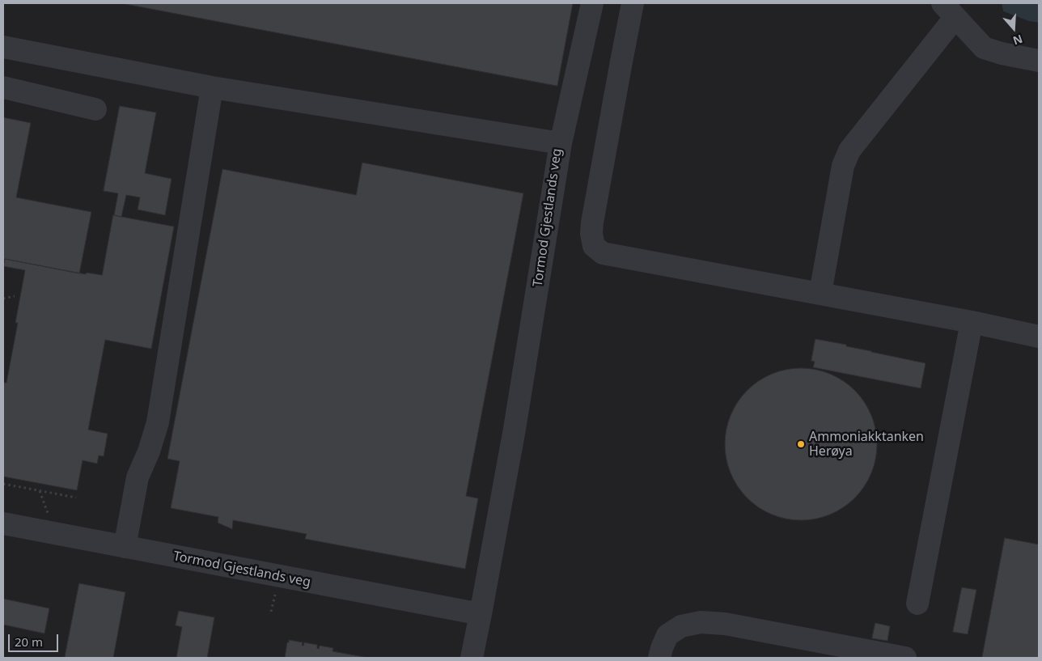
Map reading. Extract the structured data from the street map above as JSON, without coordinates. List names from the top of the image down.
{
  "streets": {
    "lane": ["Tormod Gjestlands veg"]
  },
  "places": ["Ammoniakktanken Herøya"],
  "scale_bar": "20 m",
  "north": "bottom"
}
